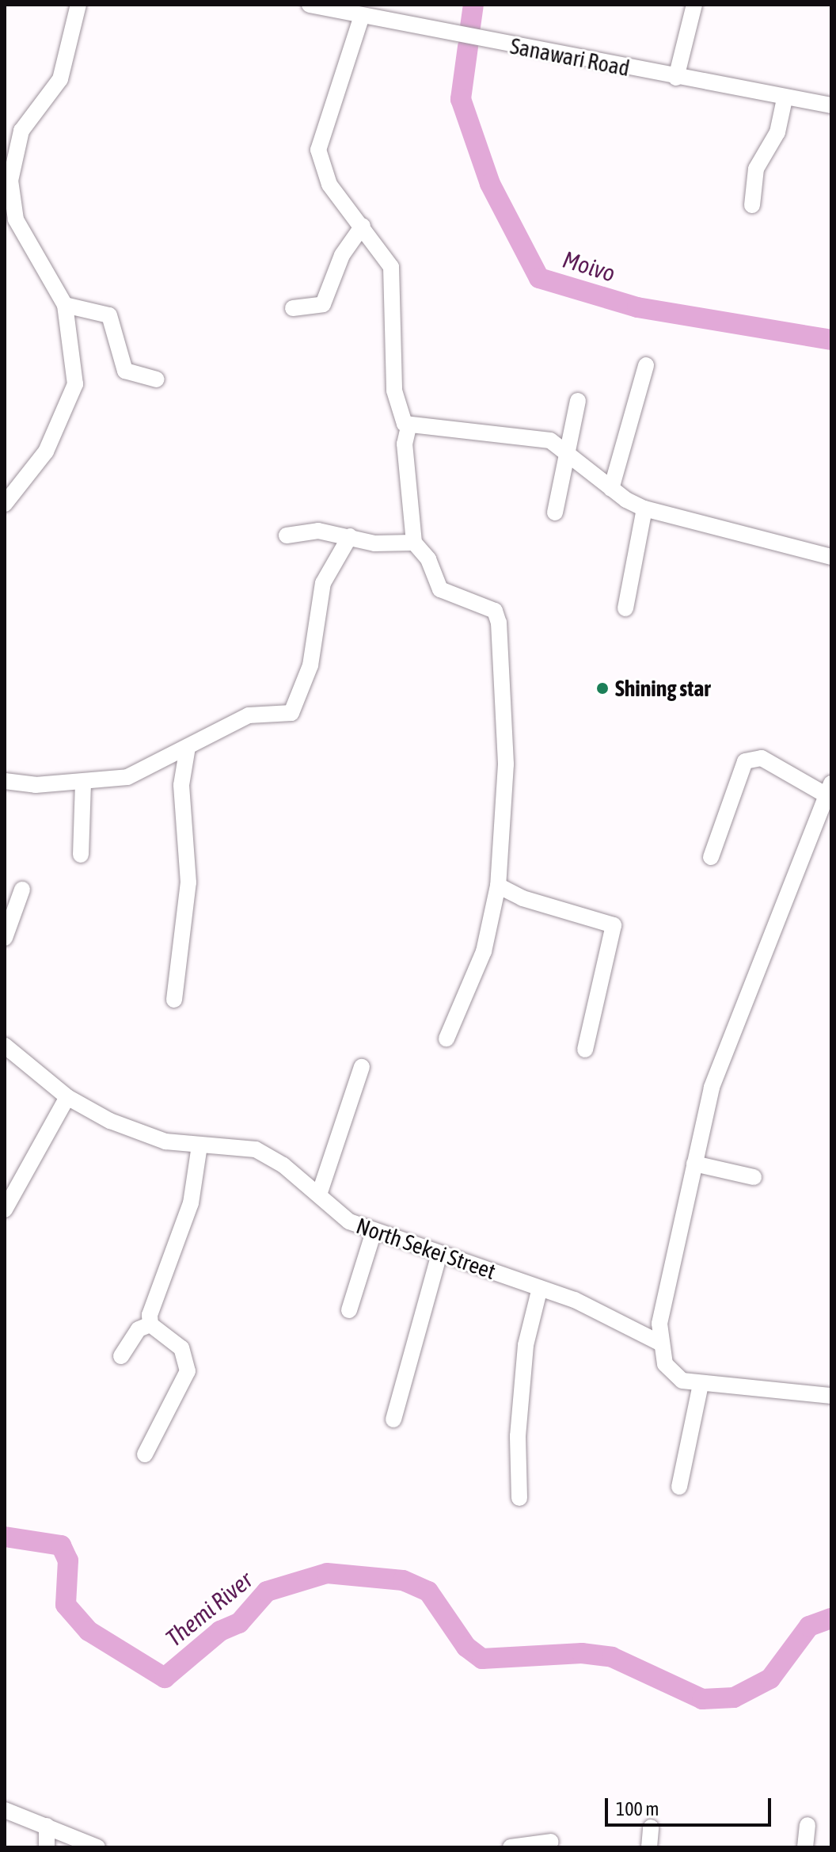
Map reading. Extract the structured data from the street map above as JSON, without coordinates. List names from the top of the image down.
{
  "streets": {
    "street": ["Sanawari Road", "North Sekei Street"]
  },
  "water": ["Moivo", "Themi River"],
  "places": ["Shining star"],
  "scale_bar": "100 m"
}
